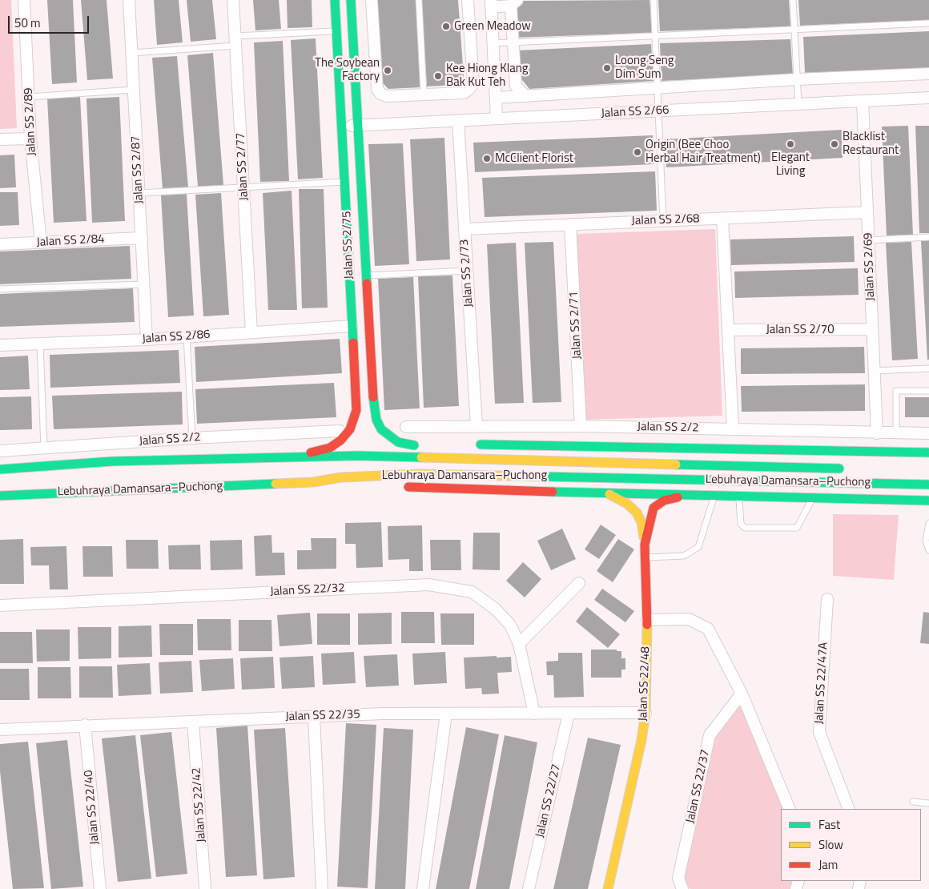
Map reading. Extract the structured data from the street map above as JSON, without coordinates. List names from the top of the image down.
{
  "streets": {
    "main road": ["Jalan SS 2/75", "Lebuhraya Damansara–Puchong", "Jalan SS 22/48"],
    "street": [
      "Jalan SS 2/66",
      "Jalan SS 2/89",
      "Jalan SS 2/77",
      "Jalan SS 2/87",
      "Jalan SS 2/68",
      "Jalan SS 2/84",
      "Jalan SS 2/69",
      "Jalan SS 2/73",
      "Jalan SS 2/71",
      "Jalan SS 2/70",
      "Jalan SS 2/86",
      "Jalan SS 2/2",
      "Jalan SS 22/32",
      "Jalan SS 22/47A",
      "Jalan SS 22/35",
      "Jalan SS 22/37",
      "Jalan SS 22/27",
      "Jalan SS 22/42",
      "Jalan SS 22/40"
    ]
  },
  "crossings": [
    ["Jalan SS 2/66", "Jalan SS 2/75"],
    ["Jalan SS 2/66", "Jalan SS 2/69"],
    ["Jalan SS 2/66", "Jalan SS 2/73"],
    ["Jalan SS 2/89", "Jalan SS 2/84"],
    ["Jalan SS 2/77", "Jalan SS 2/86"],
    ["Jalan SS 2/87", "Jalan SS 2/84"],
    ["Jalan SS 2/87", "Jalan SS 2/86"],
    ["Jalan SS 2/68", "Jalan SS 2/69"],
    ["Jalan SS 2/68", "Jalan SS 2/73"],
    ["Jalan SS 2/68", "Jalan SS 2/71"],
    ["Jalan SS 2/75", "Jalan SS 2/86"],
    ["Jalan SS 2/75", "Lebuhraya Damansara–Puchong"],
    ["Jalan SS 2/69", "Jalan SS 2/70"],
    ["Jalan SS 2/69", "Jalan SS 2/2"],
    ["Jalan SS 2/73", "Jalan SS 2/2"],
    ["Jalan SS 2/71", "Jalan SS 2/2"],
    ["Jalan SS 22/32", "Jalan SS 22/35"],
    ["Jalan SS 22/48", "Jalan SS 22/35"],
    ["Jalan SS 22/35", "Jalan SS 22/27"],
    ["Jalan SS 22/35", "Jalan SS 22/42"],
    ["Jalan SS 22/35", "Jalan SS 22/40"]
  ],
  "places": [
    "Green Meadow",
    "Loong Seng Dim Sum",
    "The Soybean Factory",
    "Kee Hiong Klang Bak Kut Teh",
    "Elegant Living",
    "Blacklist Restaurant",
    "Origin (Bee Choo Herbal Hair Treatment)",
    "McClient Florist"
  ],
  "legend": ["Fast", "Slow", "Jam"],
  "scale_bar": "50 m"
}
